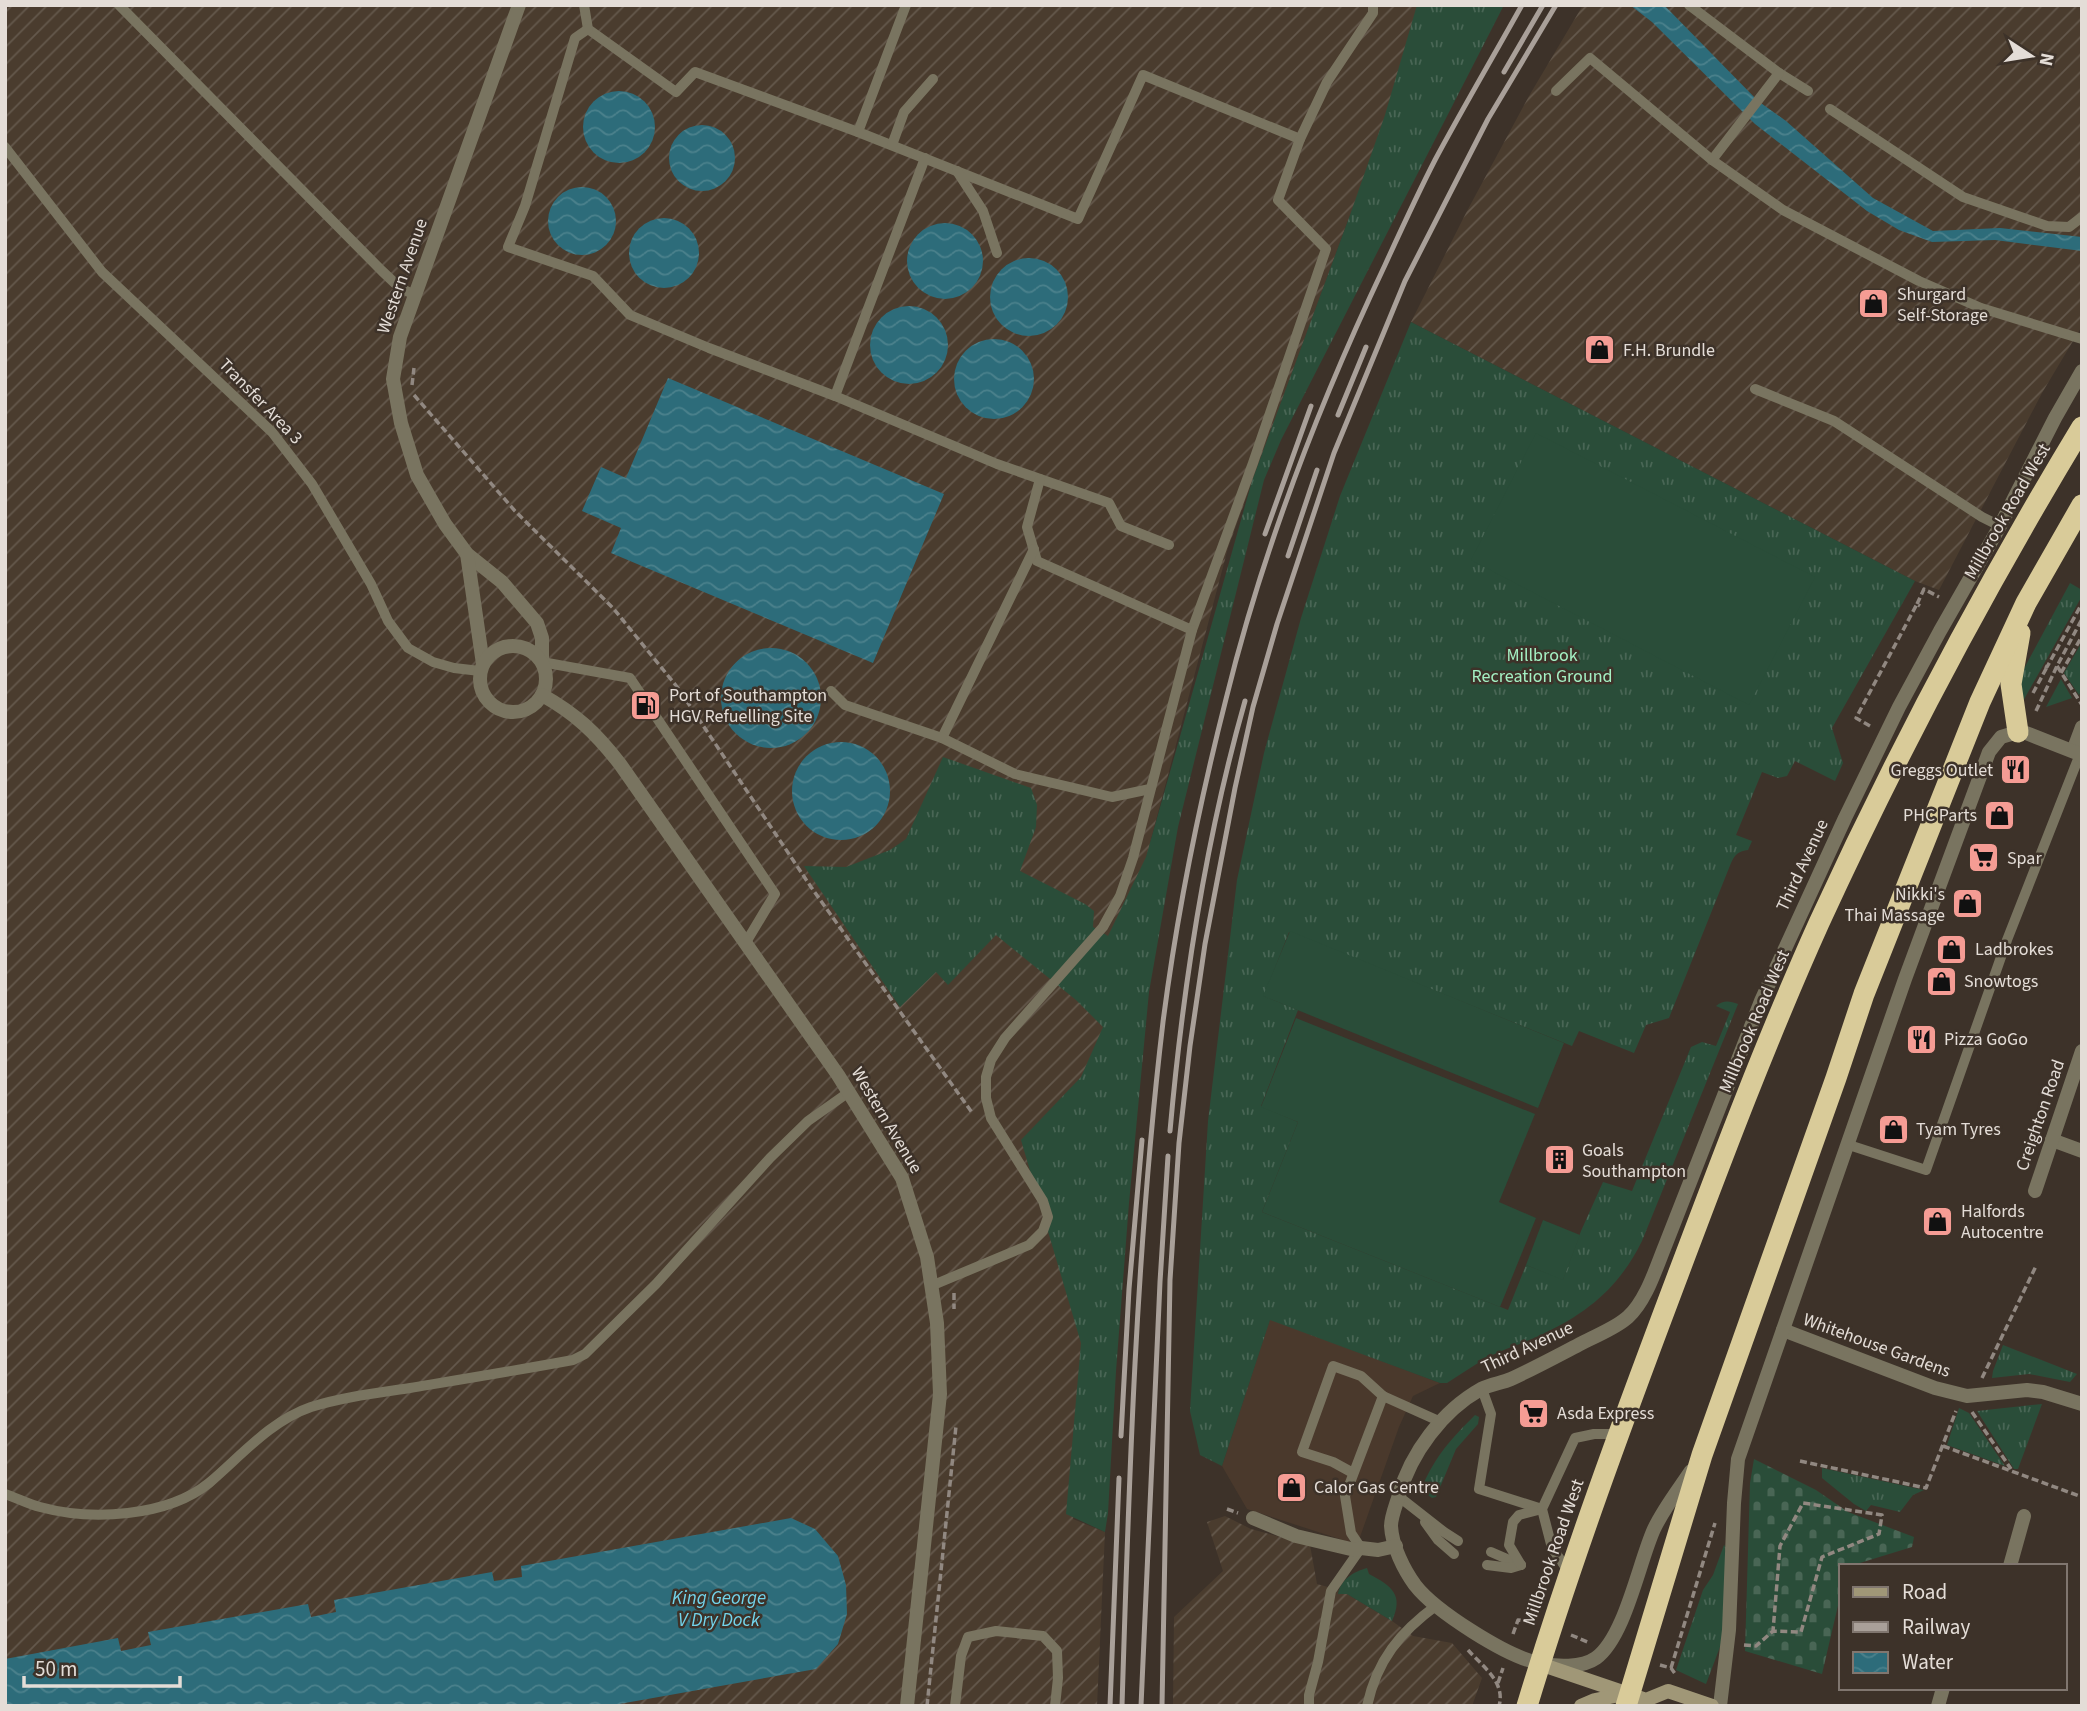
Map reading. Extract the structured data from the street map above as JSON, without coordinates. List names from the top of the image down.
{
  "streets": {
    "highway": ["Millbrook Road West"],
    "street": [
      "Western Avenue",
      "Third Avenue",
      "Creighton Road",
      "Whitehouse Gardens"
    ],
    "lane": ["Transfer Area 3"]
  },
  "crossings": [
    ["Western Avenue", "Transfer Area 3"],
    ["Millbrook Road West", "Third Avenue"]
  ],
  "water": ["King George V Dry Dock"],
  "parks": ["Millbrook Recreation Ground"],
  "places": {
    "shop": [
      "Shurgard Self-Storage",
      "F.H. Brundle",
      "PHC Parts",
      "Nikki's Thai Massage",
      "Ladbrokes",
      "Snowtogs",
      "Tyam Tyres",
      "Halfords Autocentre",
      "Calor Gas Centre"
    ],
    "fuel station": ["Port of Southampton HGV Refuelling Site"],
    "restaurant": ["Greggs Outlet", "Pizza GoGo"],
    "supermarket": ["Spar", "Asda Express"],
    "building": ["Goals Southampton"]
  },
  "legend": ["Road", "Railway", "Water"],
  "scale_bar": "50 m",
  "north": "right"
}
